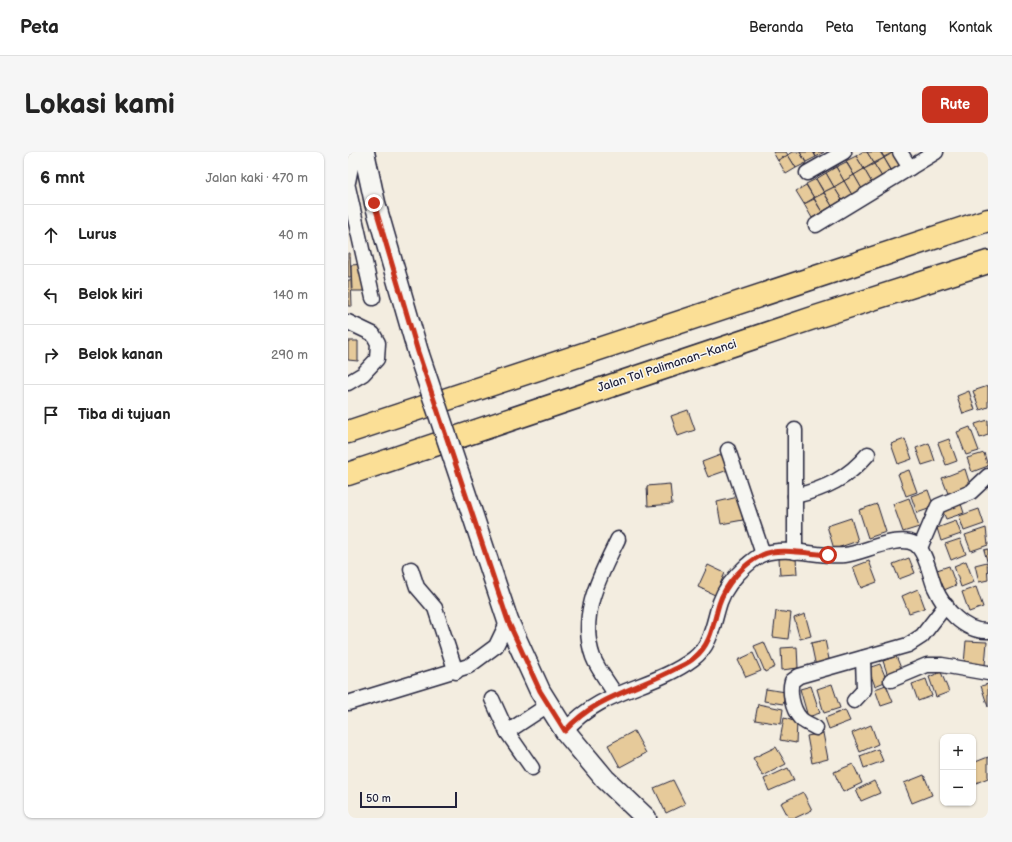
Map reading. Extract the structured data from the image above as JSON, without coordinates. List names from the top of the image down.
{
  "streets": {
    "highway": ["Jalan Tol Palimanan–Kanci"]
  },
  "scale_bar": "50 m",
  "page": {
    "header": "Peta",
    "nav": [
      "Beranda",
      "Peta",
      "Tentang",
      "Kontak"
    ],
    "buttons": "Rute",
    "title": "Lokasi kami",
    "heading": ["6 mnt", "Jalan kaki · 470 m"],
    "list": [
      ["Lurus", "40 m"],
      ["Belok kiri", "140 m"],
      ["Belok kanan", "290 m"],
      "Tiba di tujuan"
    ],
    "map_buttons": ["+", "−"],
    "scale": "50 m"
  }
}
